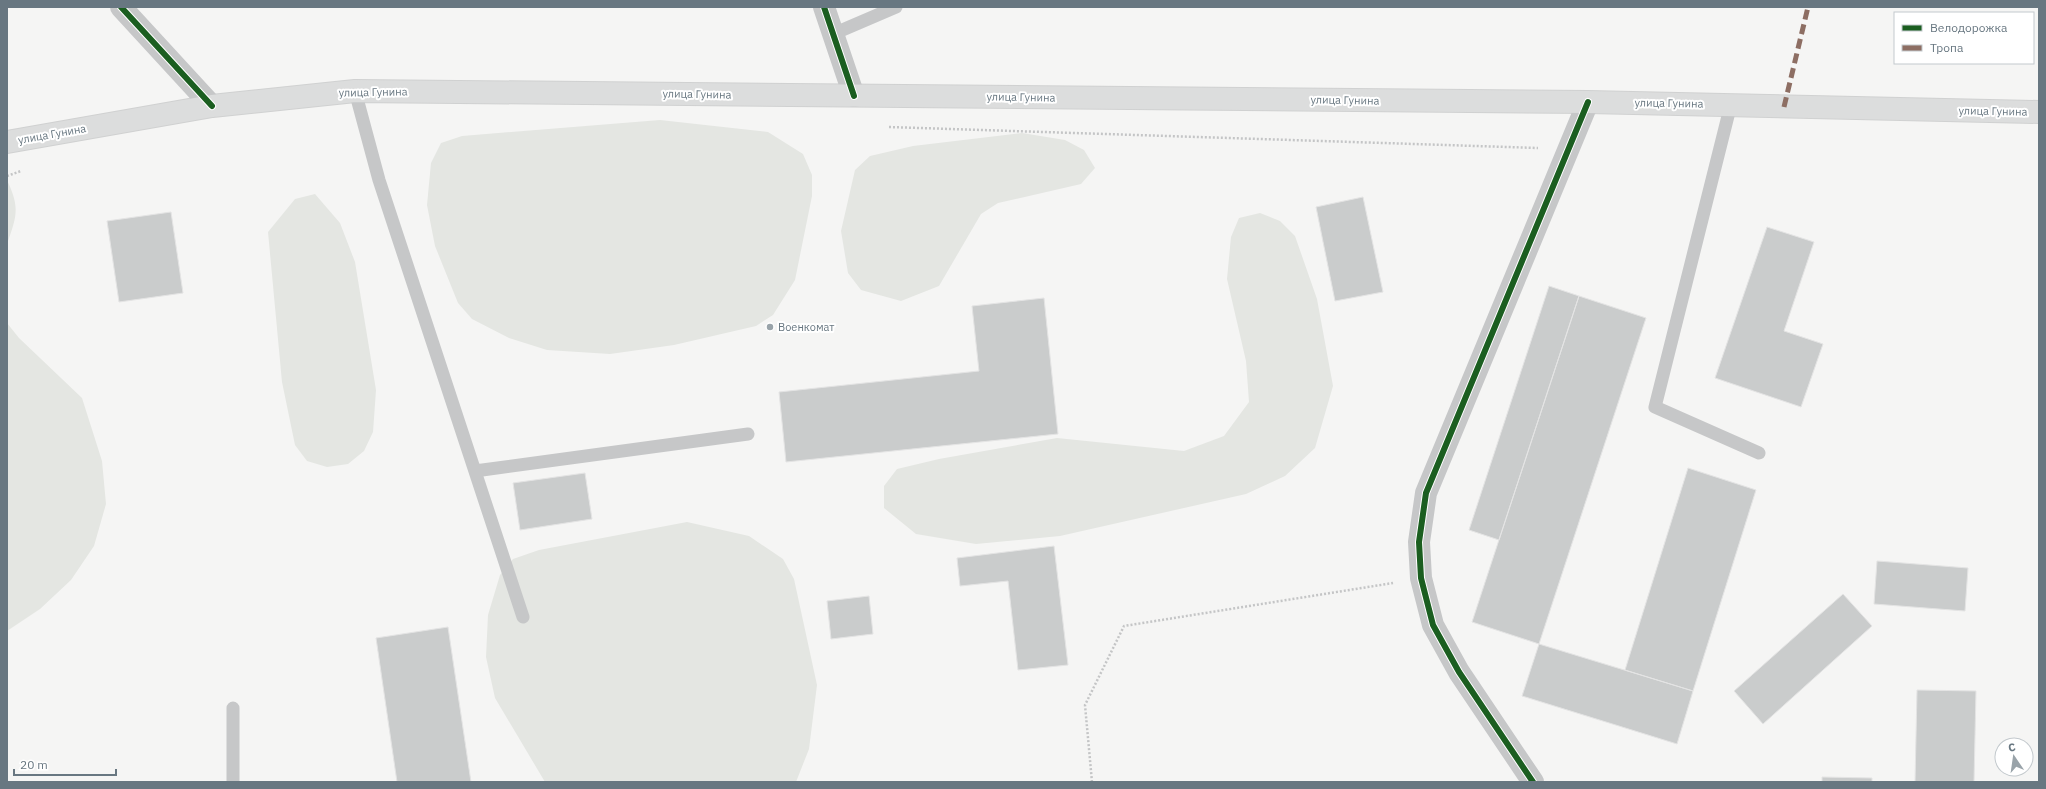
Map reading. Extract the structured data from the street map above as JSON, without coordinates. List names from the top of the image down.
{
  "streets": {
    "main road": ["улица Гунина"]
  },
  "places": ["Военкомат"],
  "legend": ["Велодорожка", "Тропа"],
  "scale_bar": "20 m",
  "north": "top"
}
